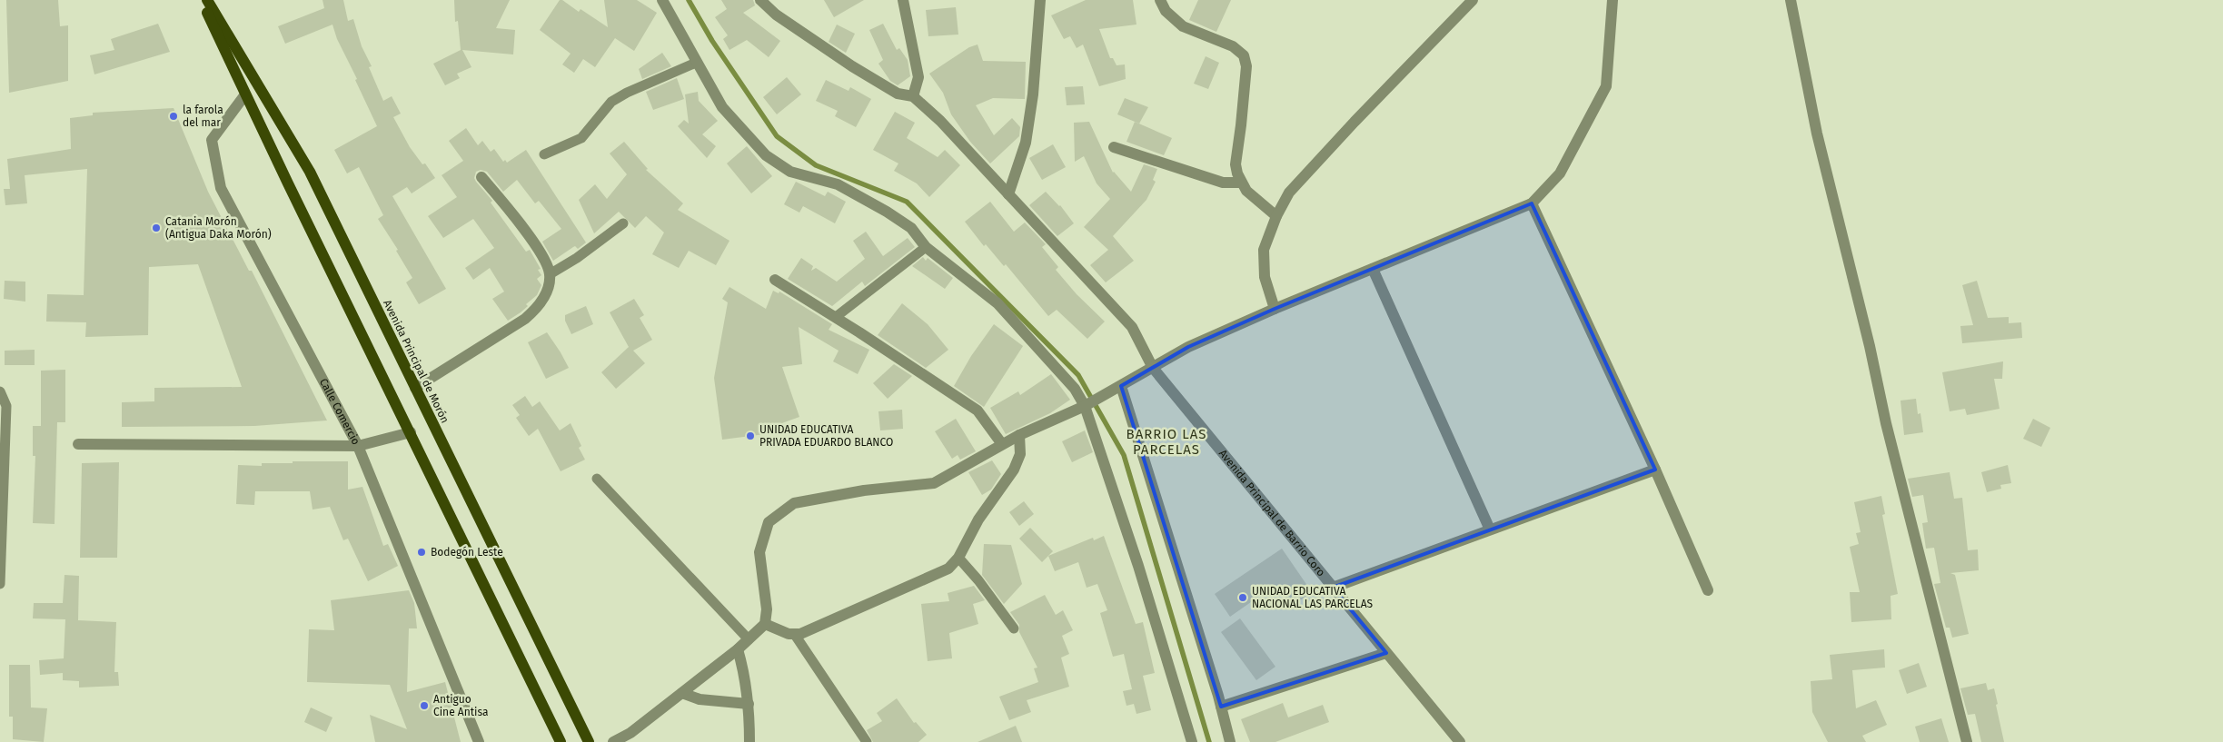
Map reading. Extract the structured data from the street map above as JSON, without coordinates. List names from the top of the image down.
{
  "streets": {
    "main road": ["Avenida Principal de Morón"],
    "street": ["Calle Comercio", "Avenida Principal de Barrio Coro"]
  },
  "districts": ["BARRIO LAS PARCELAS"],
  "places": [
    "la farola del mar",
    "Catania Morón (Antigua Daka Morón)",
    "UNIDAD EDUCATIVA PRIVADA EDUARDO BLANCO",
    "Bodegón Leste",
    "UNIDAD EDUCATIVA NACIONAL LAS PARCELAS",
    "Antiguo Cine Antisa"
  ]
}
